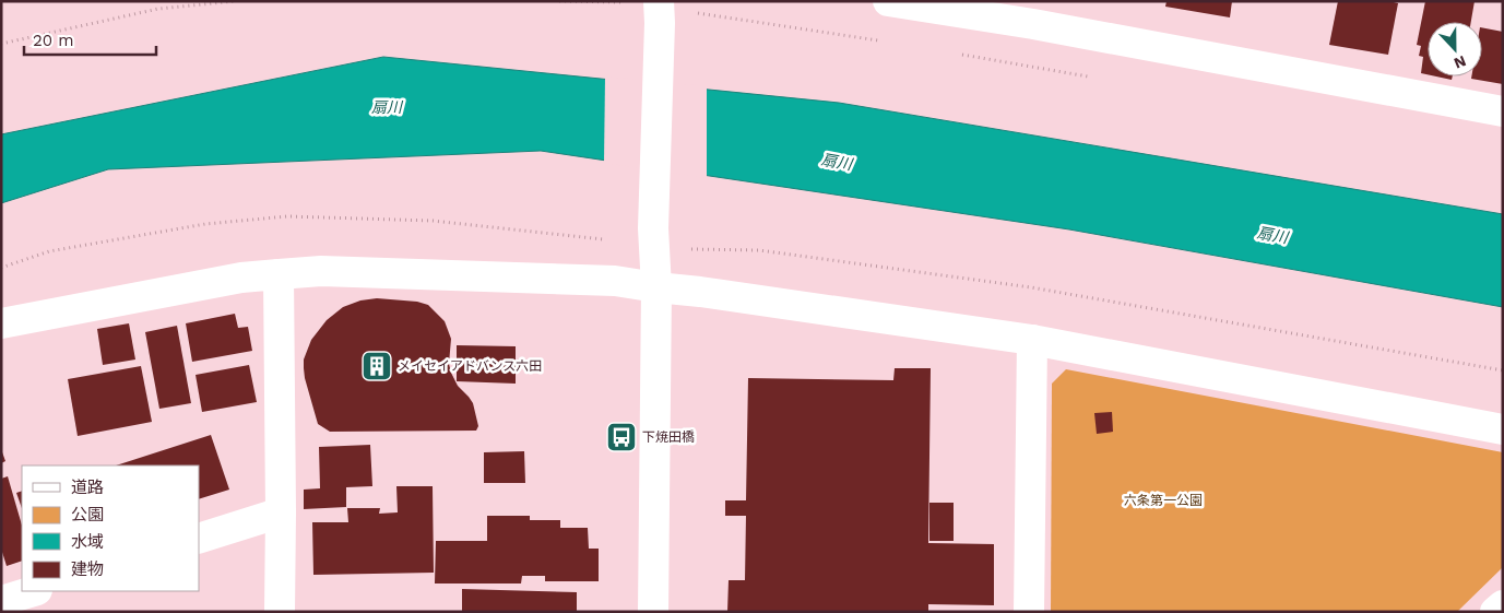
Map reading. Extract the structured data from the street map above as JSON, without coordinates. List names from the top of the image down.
{
  "water": ["扇川"],
  "parks": ["六条第一公園"],
  "places": {
    "building": ["メイセイアドバンス六田"],
    "bus stop": ["下焼田橋"]
  },
  "legend": [
    "道路",
    "公園",
    "水域",
    "建物"
  ],
  "scale_bar": "20 m",
  "north": "bottom"
}
